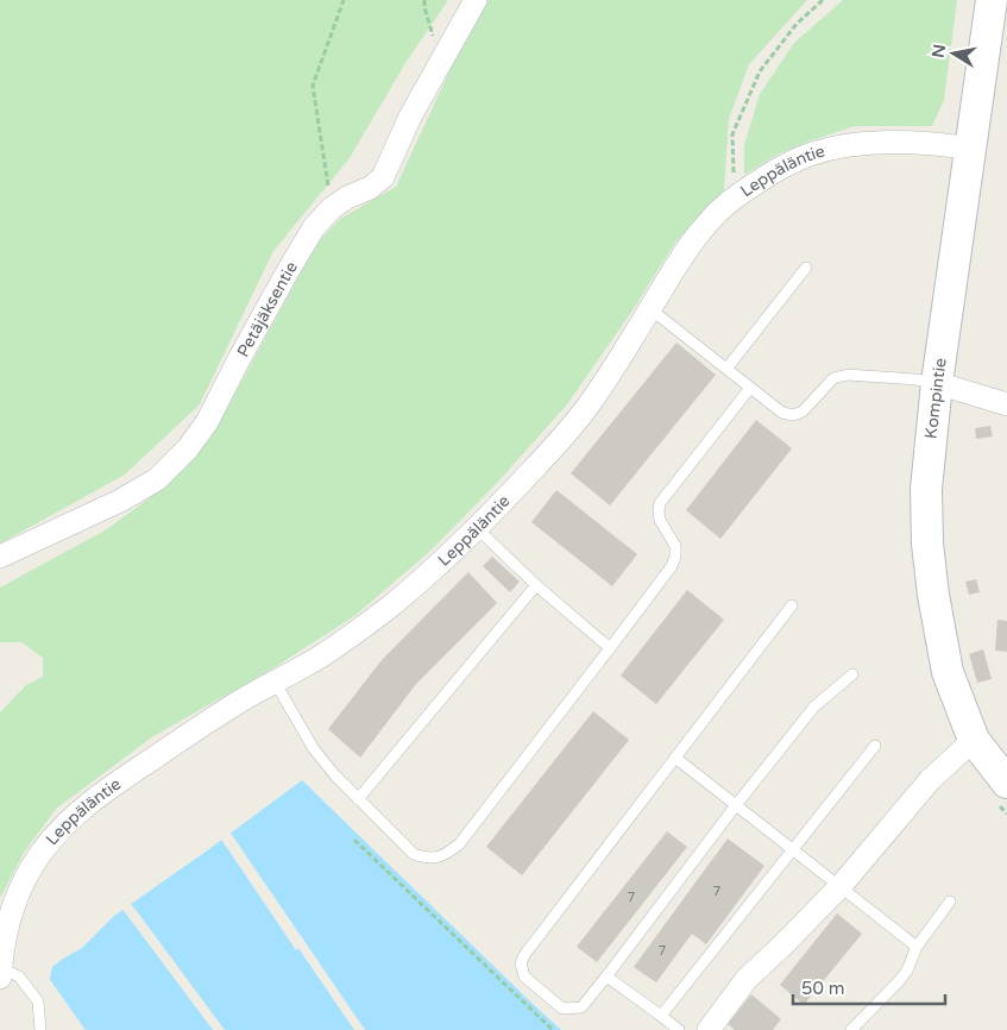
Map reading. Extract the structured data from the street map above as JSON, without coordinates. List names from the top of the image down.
{
  "streets": {
    "street": ["Leppäläntie", "Petäjäksentie", "Kompintie"]
  },
  "crossings": [
    ["Leppäläntie", "Kompintie"]
  ],
  "house_numbers": ["7", "7", "7"],
  "scale_bar": "50 m",
  "north": "left"
}
